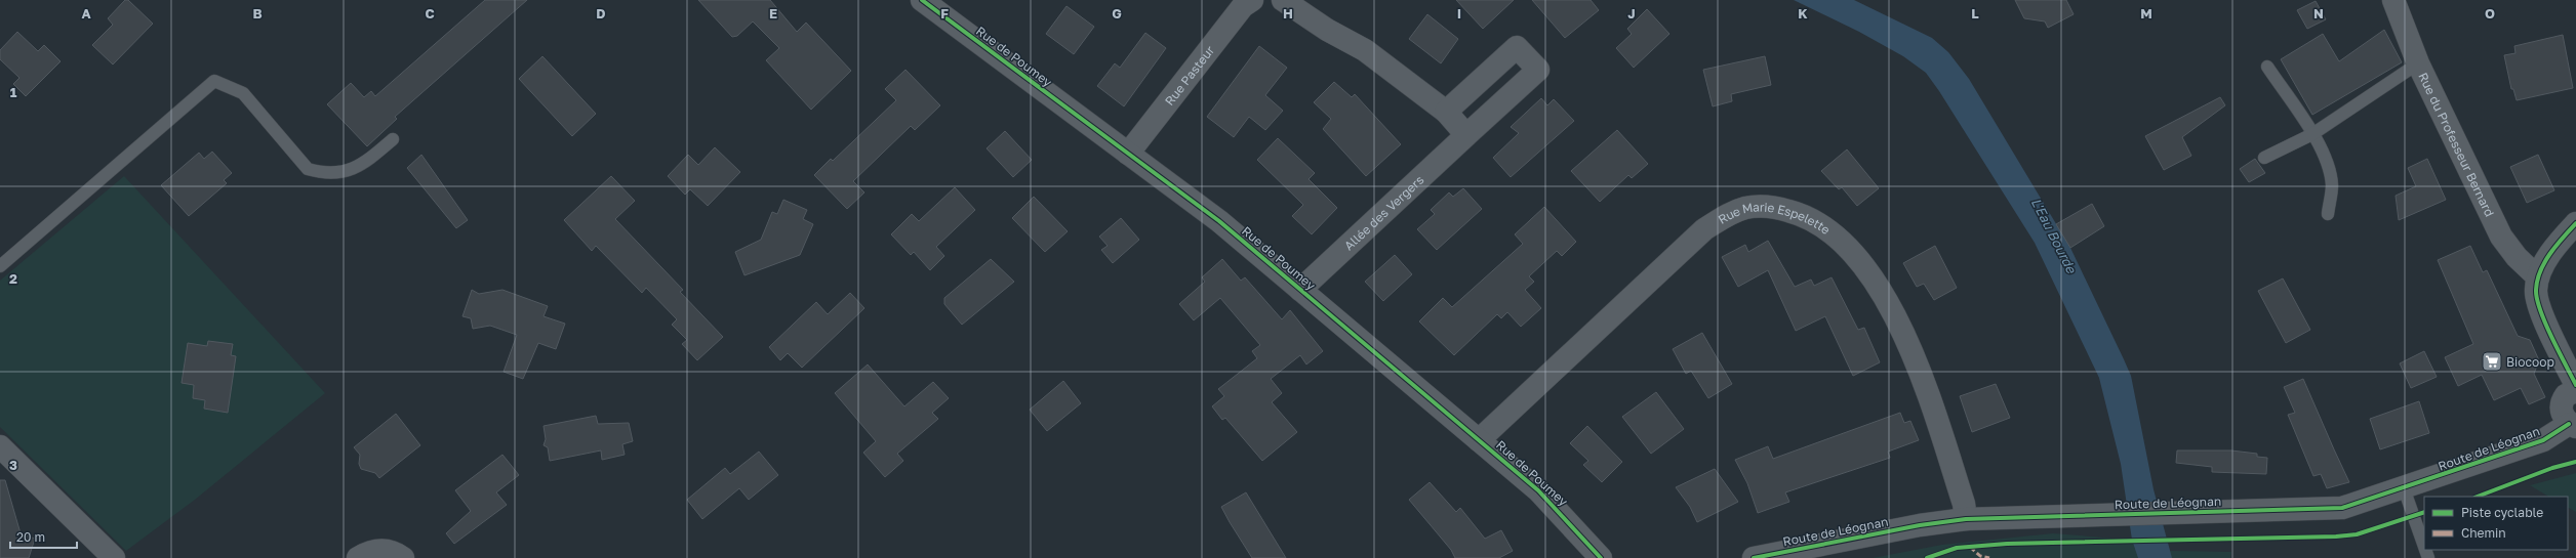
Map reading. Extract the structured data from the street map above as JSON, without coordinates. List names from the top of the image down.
{
  "streets": {
    "street": [
      "Rue de Poumey",
      "Rue Pasteur",
      "Rue du Professeur Bernard",
      "Allée des Vergers",
      "Rue Marie Espelette",
      "Route de Léognan"
    ]
  },
  "crossings": [
    ["Rue de Poumey", "Rue Pasteur"],
    ["Rue de Poumey", "Allée des Vergers"],
    ["Rue de Poumey", "Rue Marie Espelette"],
    ["Rue Marie Espelette", "Route de Léognan"]
  ],
  "water": ["L'Eau Bourde"],
  "places": {
    "supermarket": ["Biocoop"]
  },
  "legend": ["Piste cyclable", "Chemin"],
  "scale_bar": "20 m",
  "grid": {
    "columns": [
      "A",
      "B",
      "C",
      "D",
      "E",
      "F",
      "G",
      "H",
      "I",
      "J",
      "K",
      "L",
      "M",
      "N",
      "O"
    ],
    "rows": ["1", "2", "3"]
  }
}
